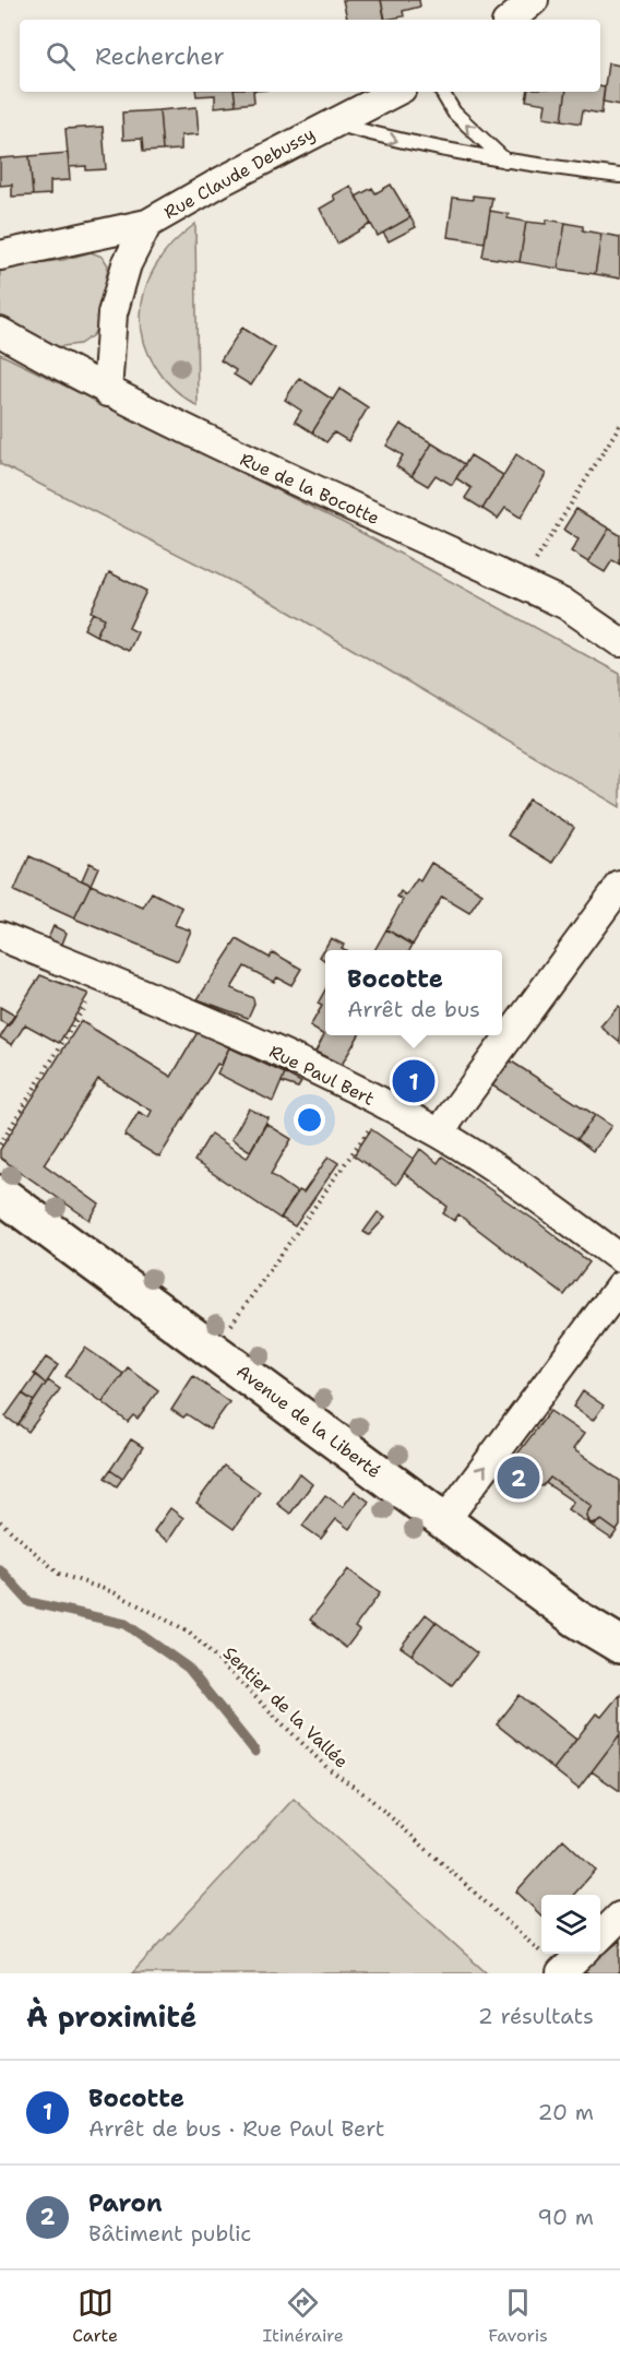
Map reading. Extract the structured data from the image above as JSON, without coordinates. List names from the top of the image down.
{
  "streets": {
    "main road": ["Avenue de la Liberté"],
    "street": ["Rue Claude Debussy", "Rue de la Bocotte", "Rue Paul Bert"],
    "path": ["Sentier de la Vallée"]
  },
  "crossings": [
    ["Rue Claude Debussy", "Rue de la Bocotte"]
  ],
  "page": {
    "search": "Rechercher",
    "popup": ["Bocotte", "Arrêt de bus"],
    "pins": ["1", "2"],
    "heading": ["À proximité", "2 résultats"],
    "list": [
      {
        "mark": "1",
        "name": "Bocotte",
        "note": "Arrêt de bus · Rue Paul Bert",
        "value": "20 m"
      },
      {
        "mark": "2",
        "name": "Paron",
        "note": "Bâtiment public",
        "value": "90 m"
      }
    ],
    "nav": ["Carte", "Itinéraire", "Favoris"]
  }
}
